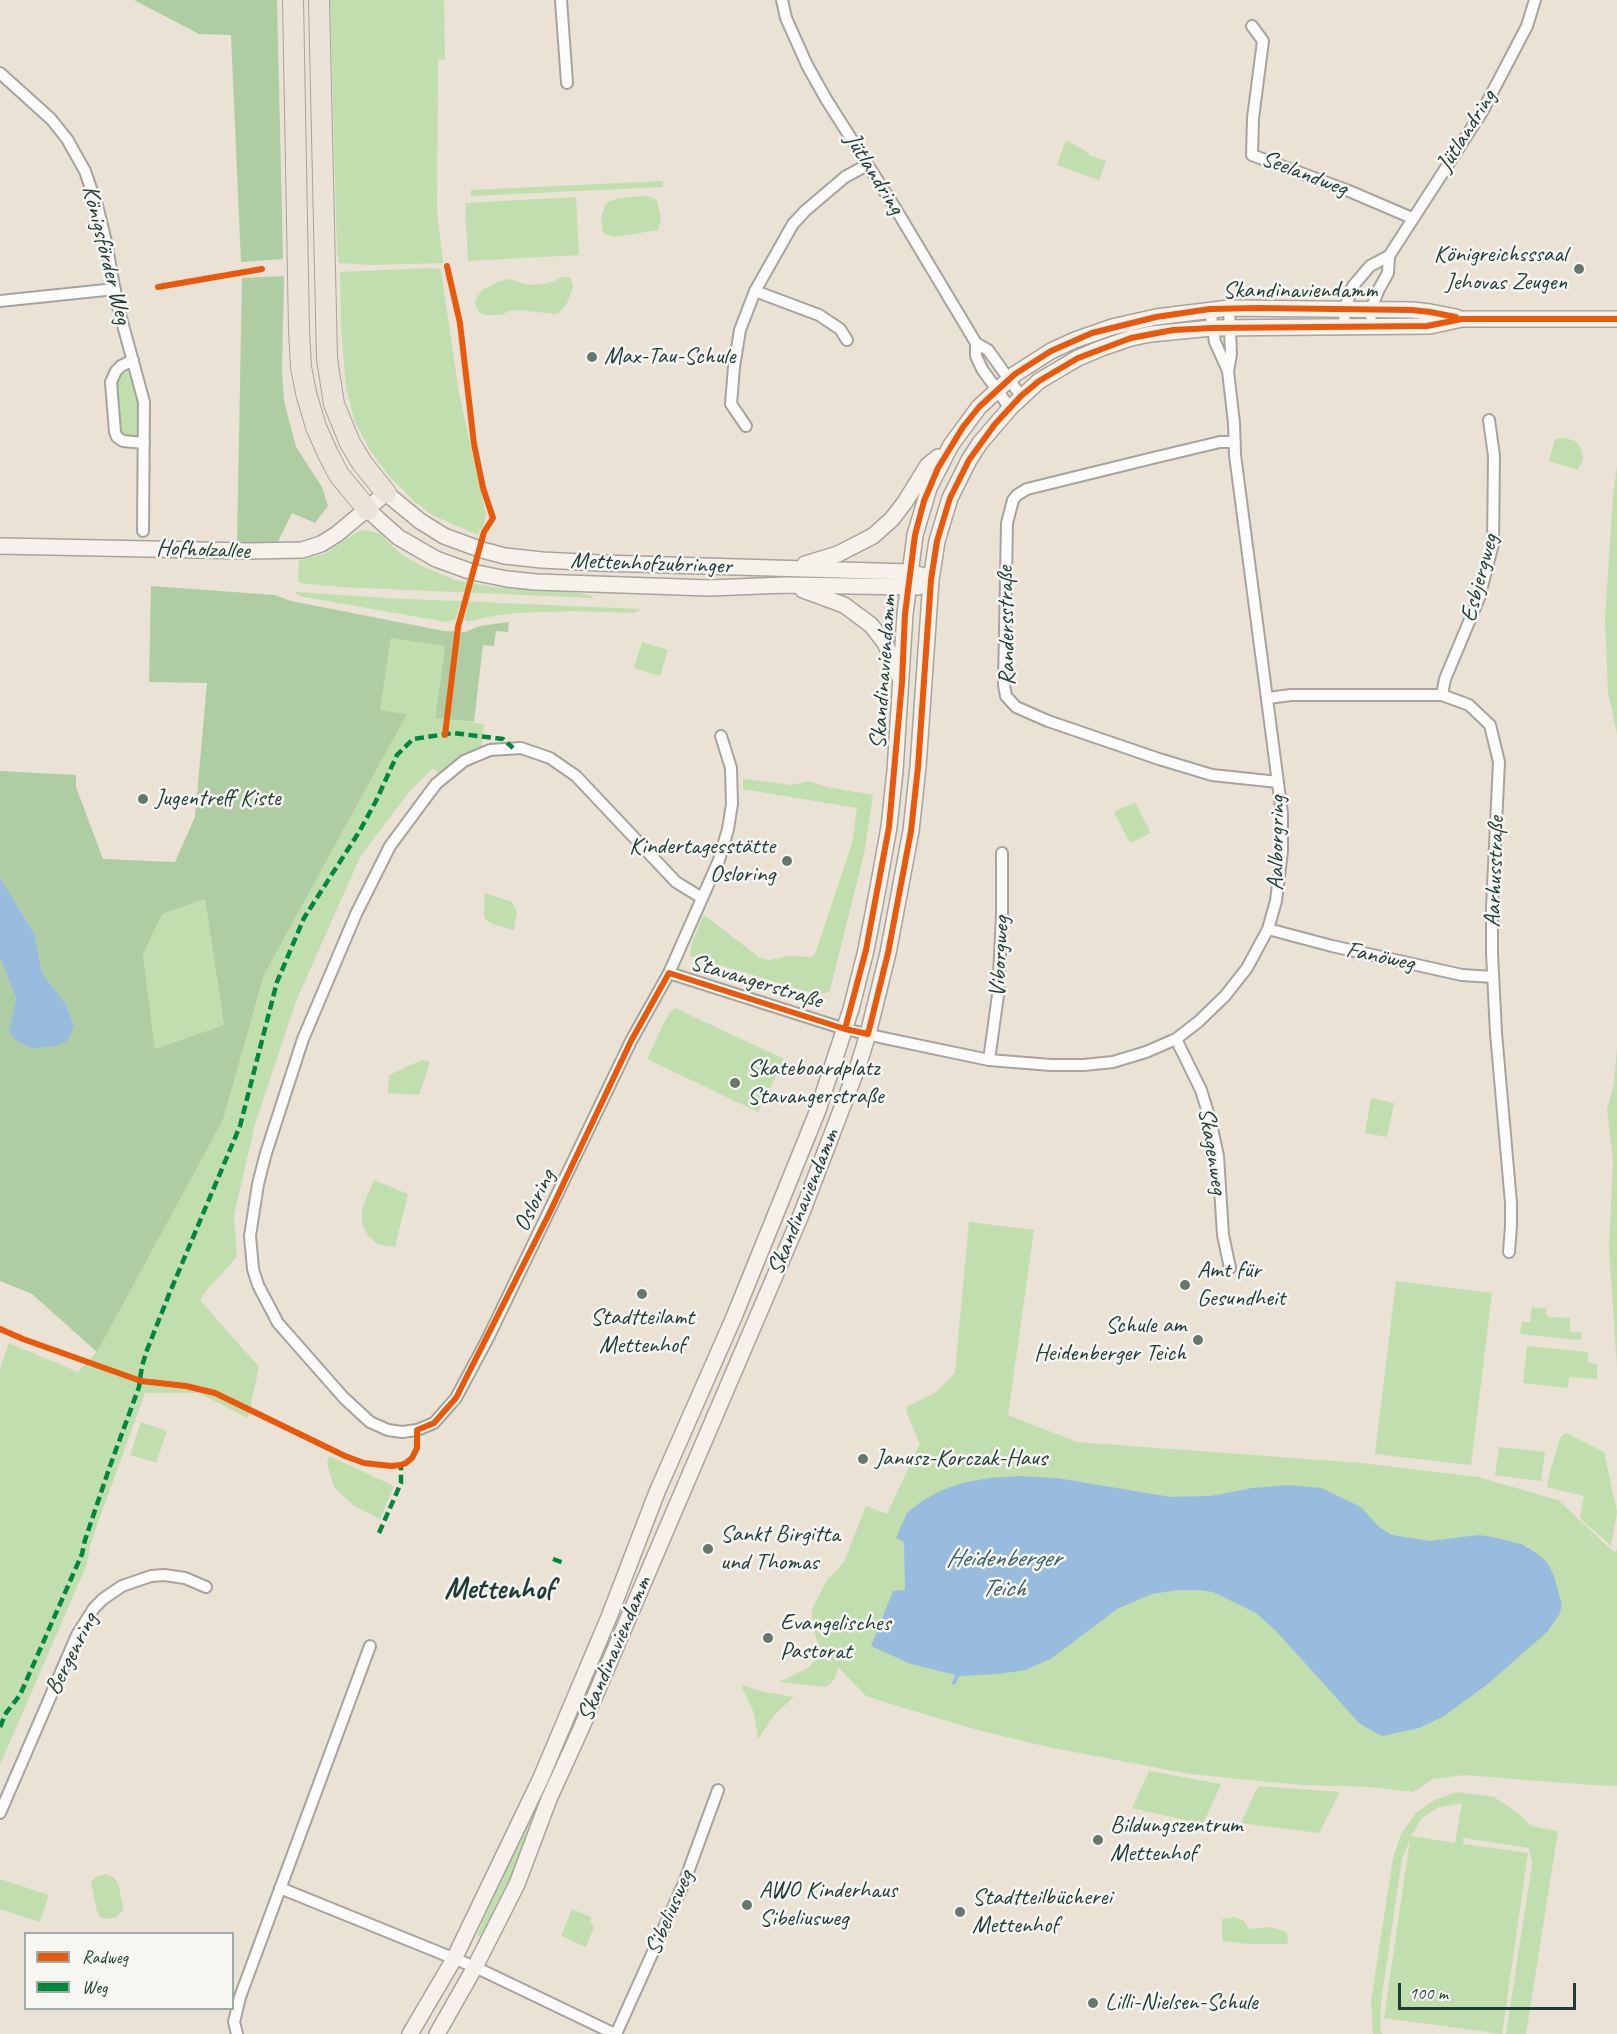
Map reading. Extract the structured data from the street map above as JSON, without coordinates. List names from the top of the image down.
{
  "streets": {
    "main road": ["Skandinaviendamm", "Hofholzallee", "Mettenhofzubringer"],
    "street": [
      "Jütlandring",
      "Seelandweg",
      "Königsförder Weg",
      "Esbjergweg",
      "Randersstraße",
      "Aalborgring",
      "Aarhusstraße",
      "Viborgweg",
      "Fanöweg",
      "Stavangerstraße",
      "Skagenweg",
      "Osloring",
      "Bergenring",
      "Sibeliusweg"
    ]
  },
  "crossings": [
    ["Jütlandring", "Seelandweg"],
    ["Jütlandring", "Skandinaviendamm"],
    ["Skandinaviendamm", "Mettenhofzubringer"],
    ["Skandinaviendamm", "Aalborgring"],
    ["Skandinaviendamm", "Stavangerstraße"],
    ["Hofholzallee", "Mettenhofzubringer"],
    ["Esbjergweg", "Aarhusstraße"],
    ["Randersstraße", "Aalborgring"],
    ["Aalborgring", "Aarhusstraße"],
    ["Aalborgring", "Viborgweg"],
    ["Aalborgring", "Fanöweg"],
    ["Aalborgring", "Stavangerstraße"],
    ["Aalborgring", "Skagenweg"],
    ["Aarhusstraße", "Fanöweg"],
    ["Stavangerstraße", "Osloring"]
  ],
  "districts": ["Mettenhof"],
  "water": ["Heidenberger Teich"],
  "places": [
    "Königreichsssaal Jehovas Zeugen",
    "Max-Tau-Schule",
    "Jugentreff Kiste",
    "Kindertagesstätte Osloring",
    "Skateboardplatz Stavangerstraße",
    "Amt für Gesundheit",
    "Stadtteilamt Mettenhof",
    "Schule am Heidenberger Teich",
    "Janusz-Korczak-Haus",
    "Sankt Birgitta und Thomas",
    "Evangelisches Pastorat",
    "Bildungszentrum Mettenhof",
    "AWO Kinderhaus Sibeliusweg",
    "Stadtteilbücherei Mettenhof",
    "Lilli-Nielsen-Schule"
  ],
  "legend": ["Radweg", "Weg"],
  "scale_bar": "100 m"
}
